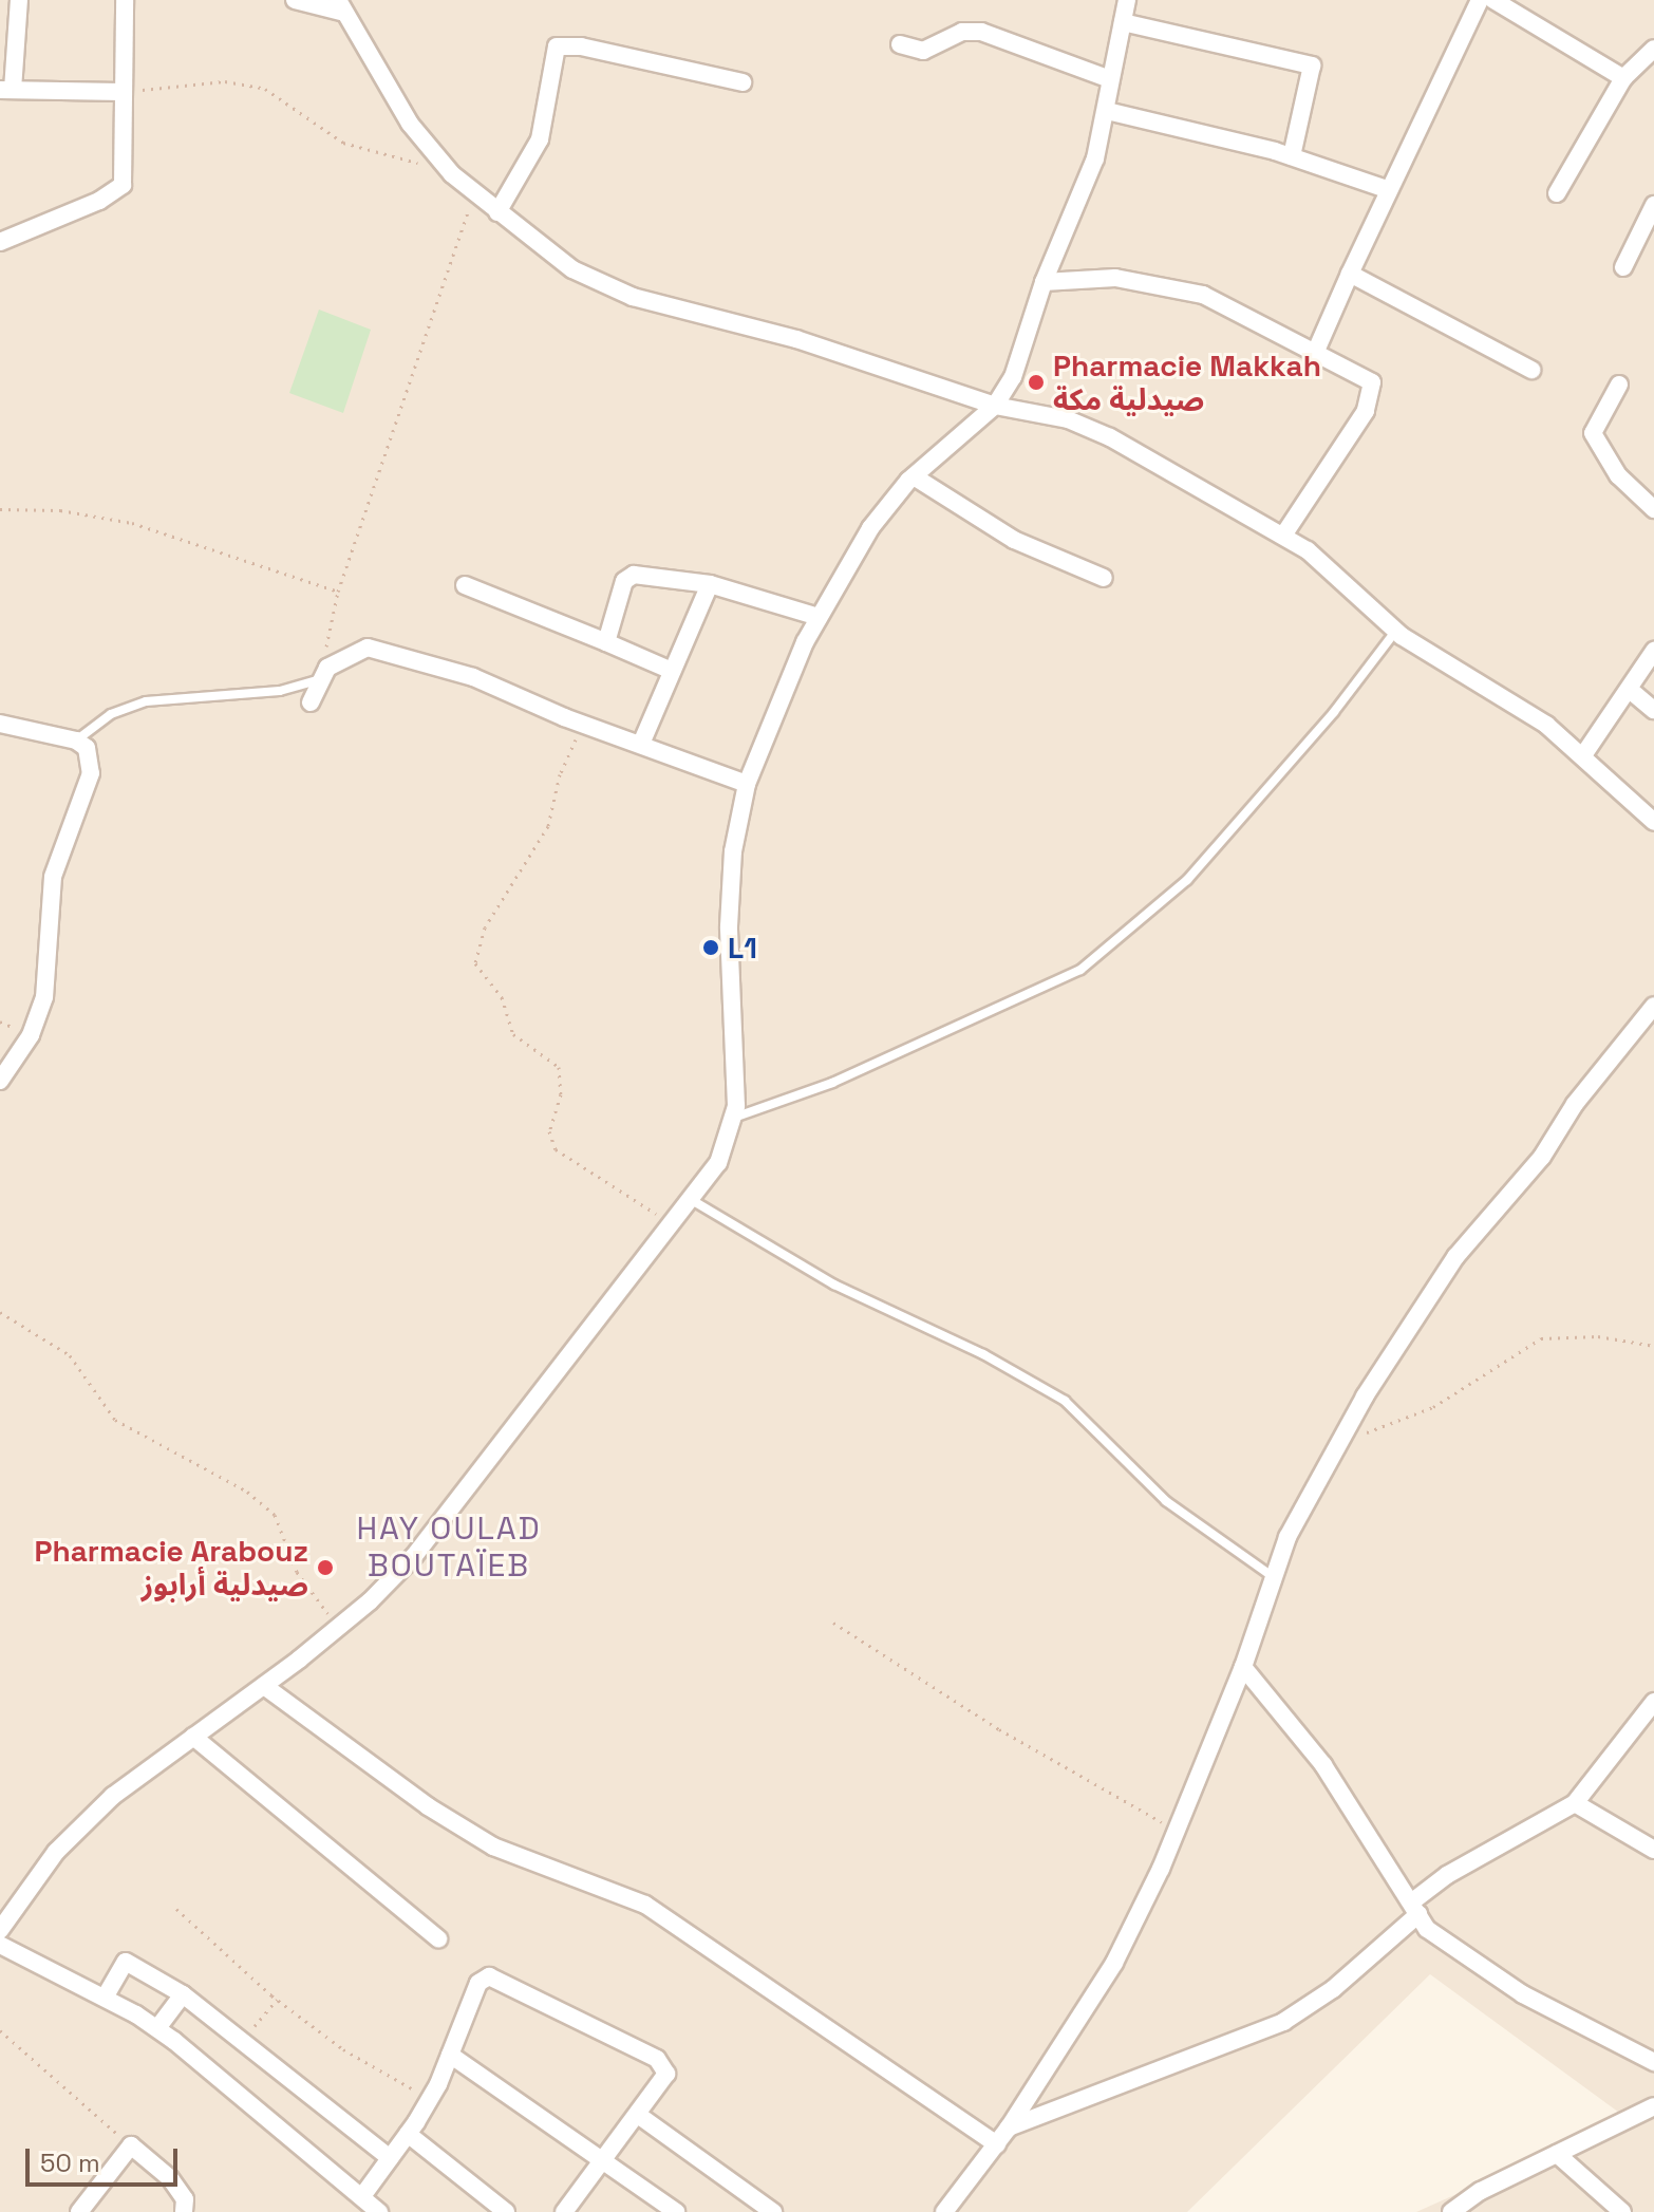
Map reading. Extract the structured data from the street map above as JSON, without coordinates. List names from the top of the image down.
{
  "districts": ["HAY OULAD BOUTAÏEB"],
  "places": ["Pharmacie Makkah صيدلية مكة", "L1", "Pharmacie Arabouz صيدلية أرابوز"],
  "scale_bar": "50 m"
}
